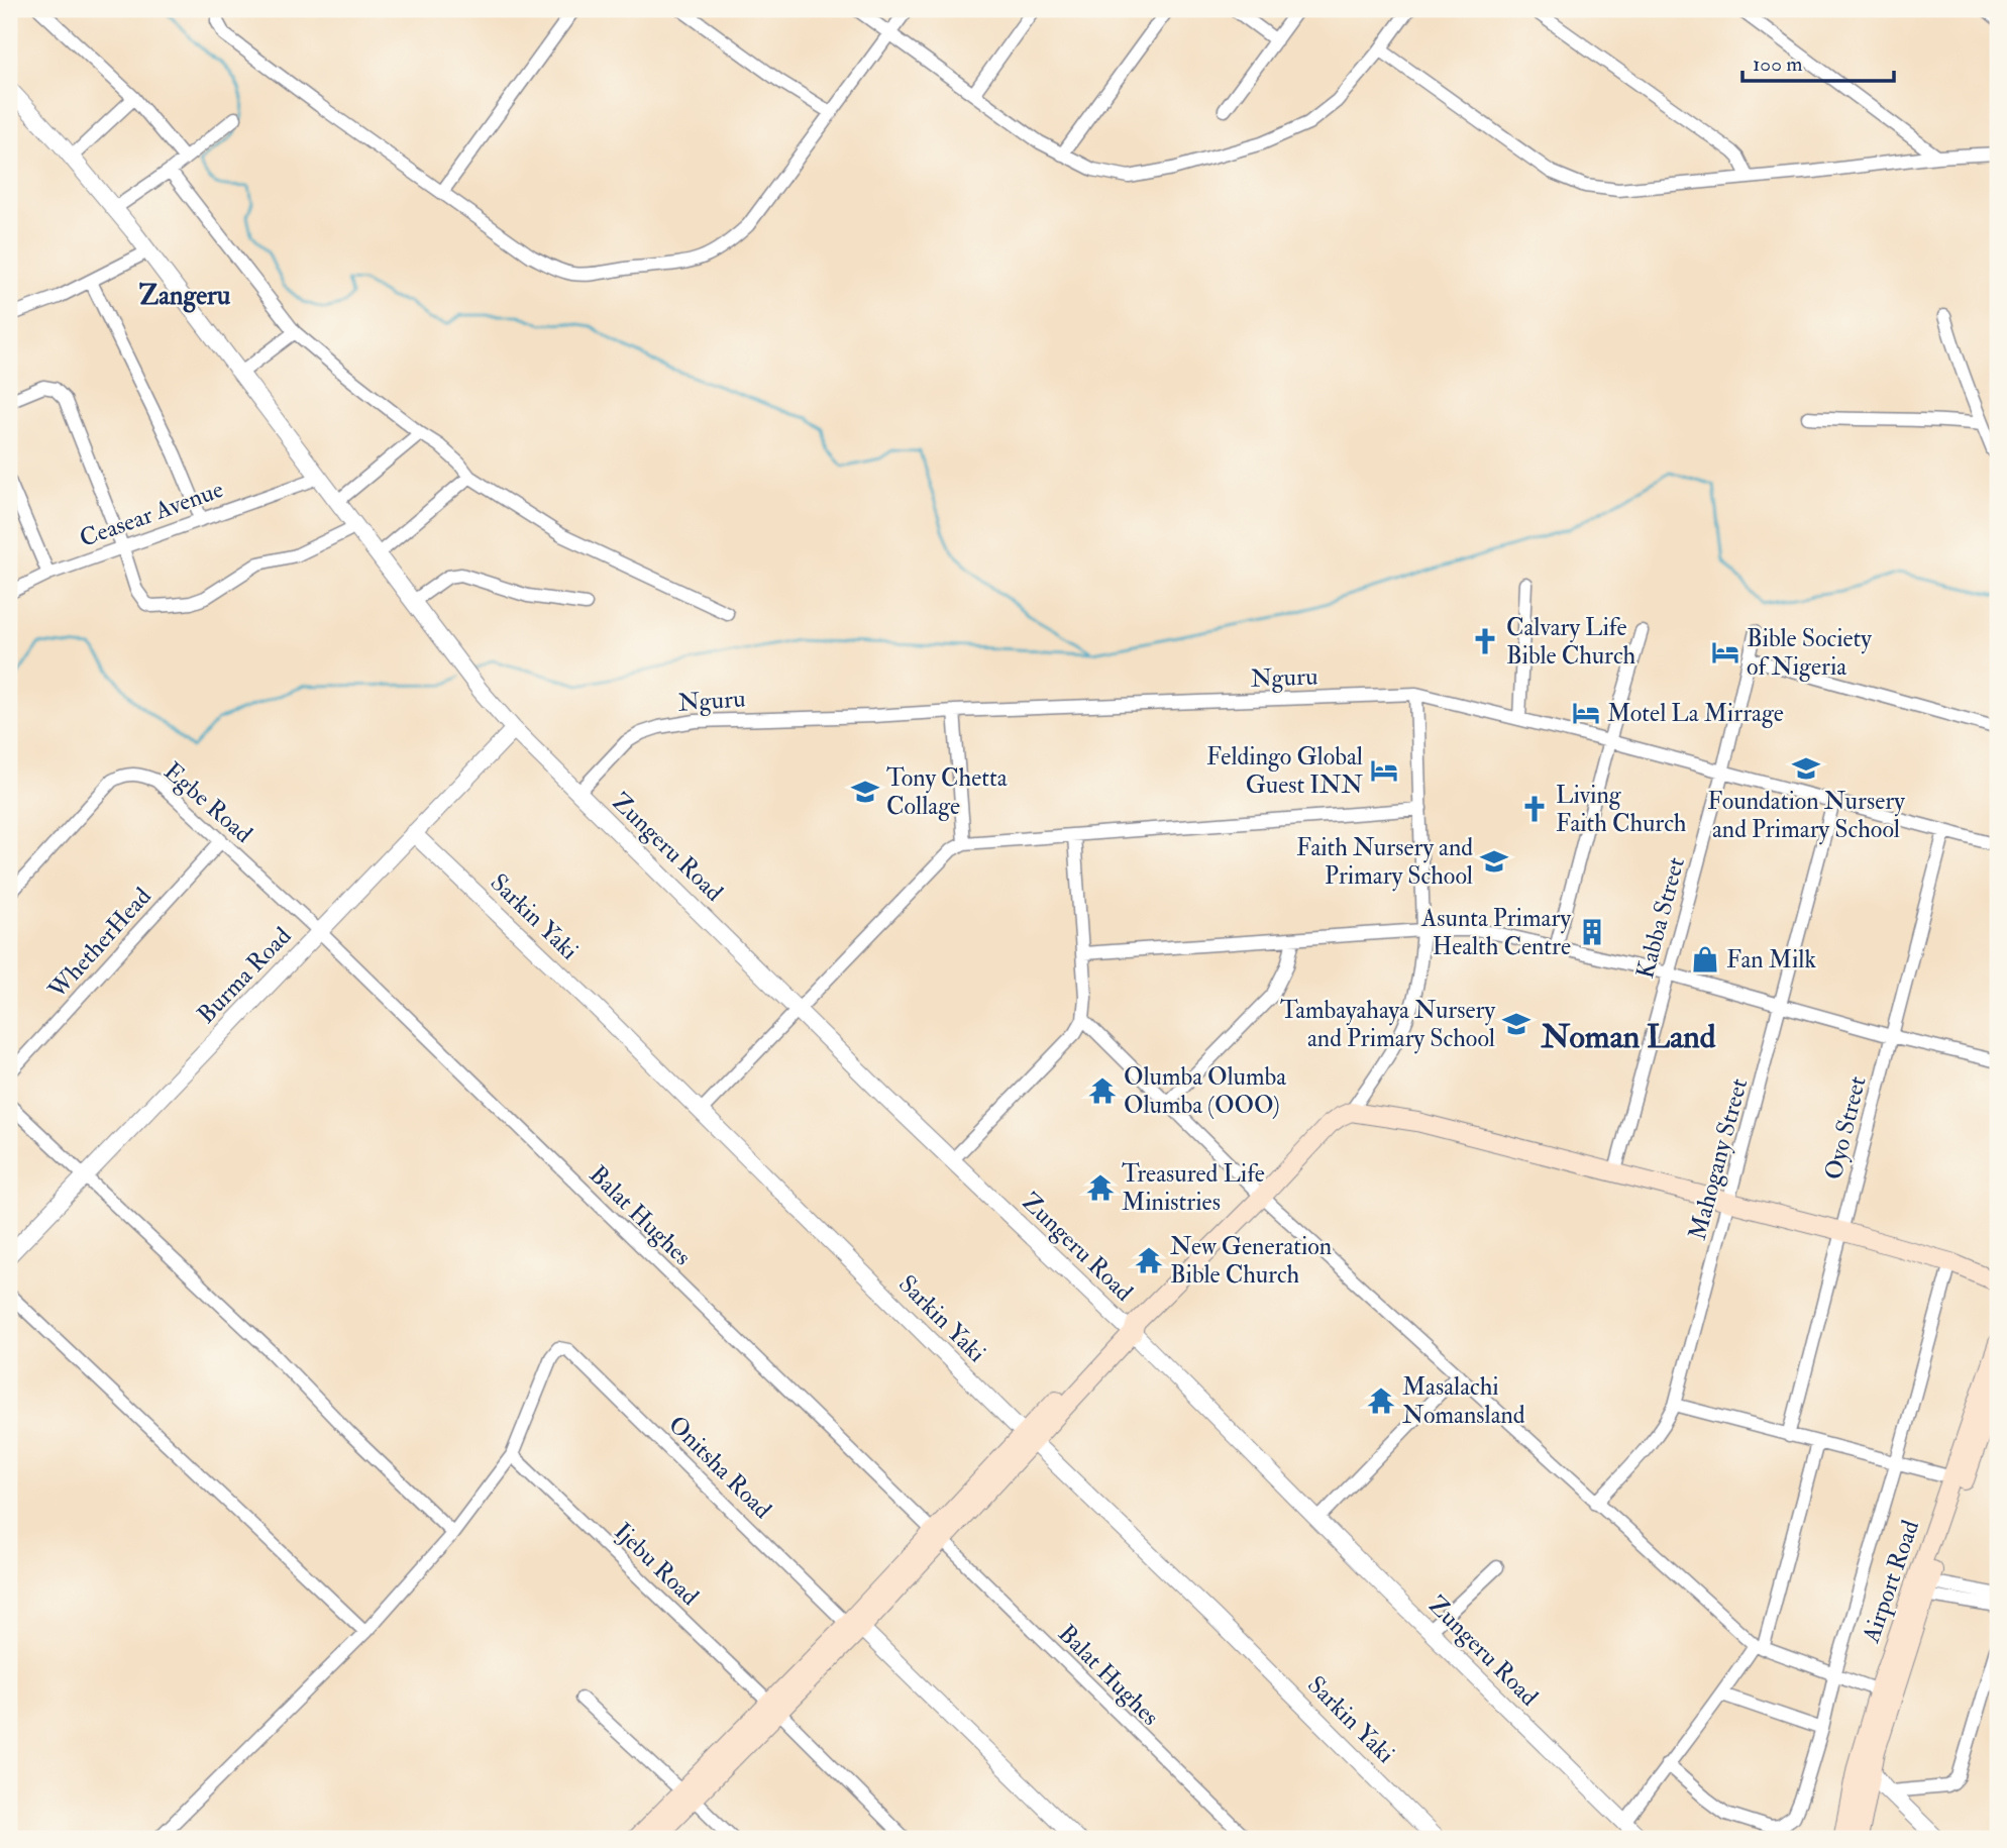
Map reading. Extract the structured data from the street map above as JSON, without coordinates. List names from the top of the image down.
{
  "streets": {
    "main road": ["Airport Road"],
    "street": [
      "Ceasear Avenue",
      "Nguru",
      "Egbe Road",
      "Zungeru Road",
      "Sarkin Yaki",
      "Kabba Street",
      "WhetherHead",
      "Burma Road",
      "Oyo Street",
      "Mahogany Street",
      "Balat Hughes",
      "Onitsha Road",
      "Ijebu Road"
    ]
  },
  "crossings": [
    ["Nguru", "Zungeru Road"],
    ["Nguru", "Kabba Street"],
    ["Nguru", "Oyo Street"],
    ["Nguru", "Mahogany Street"],
    ["Egbe Road", "WhetherHead"],
    ["Egbe Road", "Burma Road"],
    ["Egbe Road", "Balat Hughes"],
    ["Zungeru Road", "Burma Road"],
    ["Sarkin Yaki", "Burma Road"],
    ["Burma Road", "Balat Hughes"],
    ["Onitsha Road", "Ijebu Road"]
  ],
  "districts": ["Zangeru", "Noman Land"],
  "places": {
    "church": ["Calvary Life Bible Church", "Living Faith Church"],
    "hotel": ["Bible Society of Nigeria", "Motel La Mirrage", "Feldingo Global Guest INN"],
    "school or university": [
      "Foundation Nursery and Primary School",
      "Tony Chetta Collage",
      "Faith Nursery and Primary School",
      "Tambayahaya Nursery and Primary School"
    ],
    "building": ["Asunta Primary Health Centre"],
    "shop": ["Fan Milk"],
    "temple": [
      "Olumba Olumba Olumba (OOO)",
      "Treasured Life Ministries",
      "New Generation Bible Church",
      "Masalachi Nomansland"
    ]
  },
  "scale_bar": "100 m"
}
